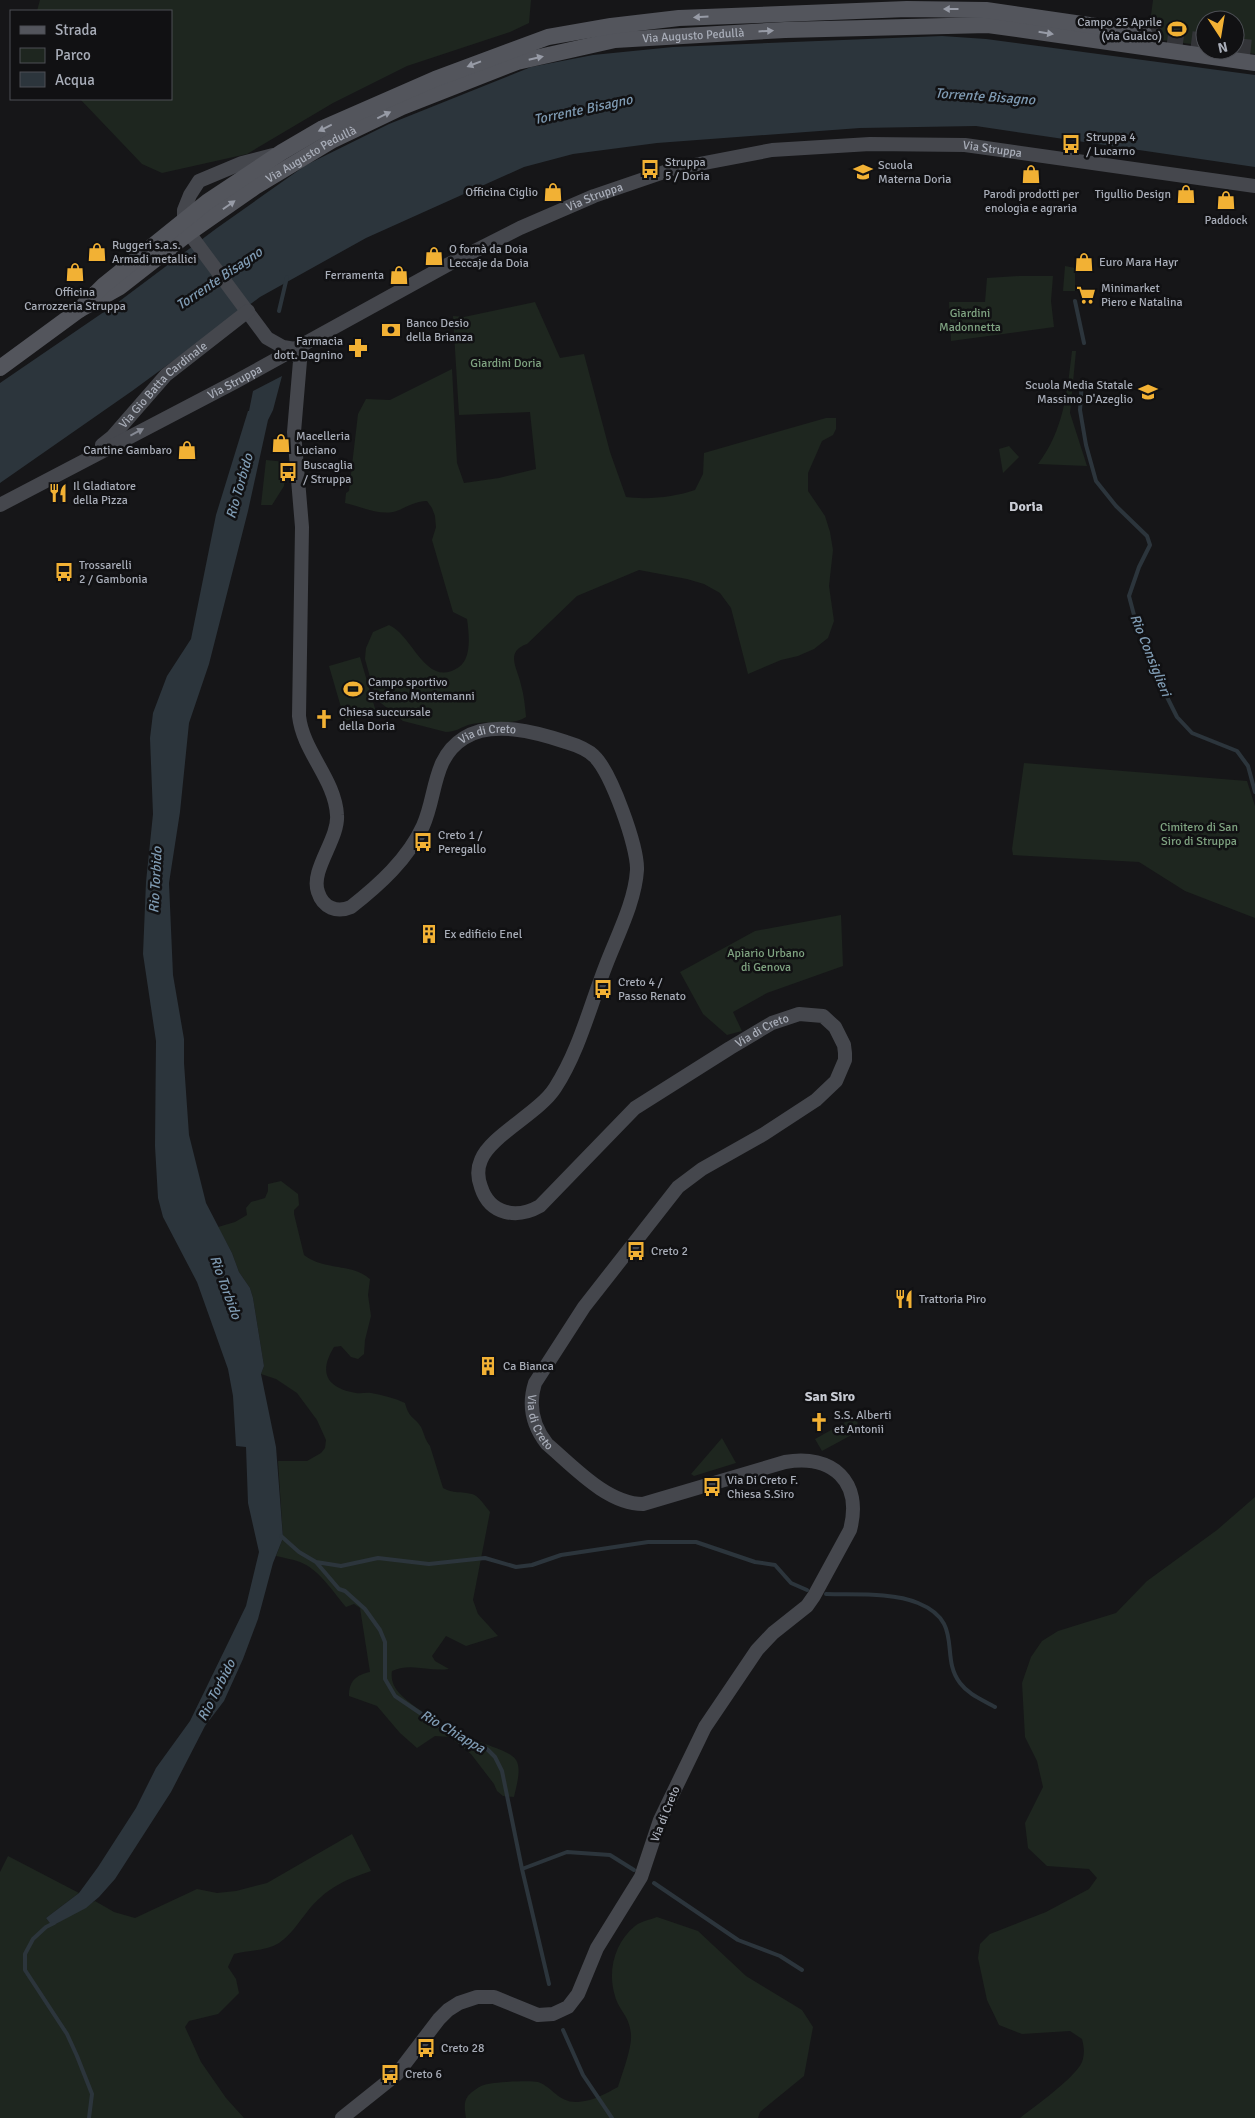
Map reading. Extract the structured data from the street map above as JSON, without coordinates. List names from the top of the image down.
{
  "streets": {
    "main road": [
      "Via Augusto Pedullà",
      "Via Struppa",
      "Via Gio Batta Cardinale",
      "Via di Creto"
    ]
  },
  "crossings": [
    ["Via Struppa", "Via Gio Batta Cardinale"],
    ["Via Struppa", "Via di Creto"]
  ],
  "districts": ["Doria", "San Siro"],
  "water": [
    "Torrente Bisagno",
    "Rio Torbido",
    "Rio Consiglieri",
    "Rio Chiappa"
  ],
  "parks": [
    "Giardini Madonnetta",
    "Giardini Doria",
    "Cimitero di San Siro di Struppa",
    "Apiario Urbano di Genova"
  ],
  "places": {
    "sports": ["Campo 25 Aprile (via Gualco)", "Campo sportivo Stefano Montemanni"],
    "bus stop": [
      "Struppa 4 / Lucarno",
      "Struppa 5 / Doria",
      "Buscaglia / Struppa",
      "Trossarelli 2 / Gambonia",
      "Creto 1 / Peregallo",
      "Creto 4 / Passo Renato",
      "Creto 2",
      "Via Di Creto F. Chiesa S.Siro",
      "Creto 28",
      "Creto 6"
    ],
    "school or university": ["Scuola Materna Doria", "Scuola Media Statale Massimo D'Azeglio"],
    "shop": [
      "Parodi prodotti per enologia e agraria",
      "Officina Ciglio",
      "Tigullio Design",
      "Paddock",
      "Ruggeri s.a.s. Armadi metallici",
      "O fornà da Doia Leccaje da Doia",
      "Euro Mara Hayr",
      "Officina Carrozzeria Struppa",
      "Ferramenta",
      "Macelleria Luciano",
      "Cantine Gambaro"
    ],
    "supermarket": ["Minimarket Piero e Natalina"],
    "bank": ["Banco Desio della Brianza"],
    "pharmacy": ["Farmacia dott. Dagnino"],
    "restaurant": ["Il Gladiatore della Pizza", "Trattoria Piro"],
    "church": ["Chiesa succursale della Doria", "S.S. Alberti et Antonii"],
    "building": ["Ex edificio Enel", "Ca Bianca"]
  },
  "legend": ["Strada", "Parco", "Acqua"],
  "north": "bottom"
}
